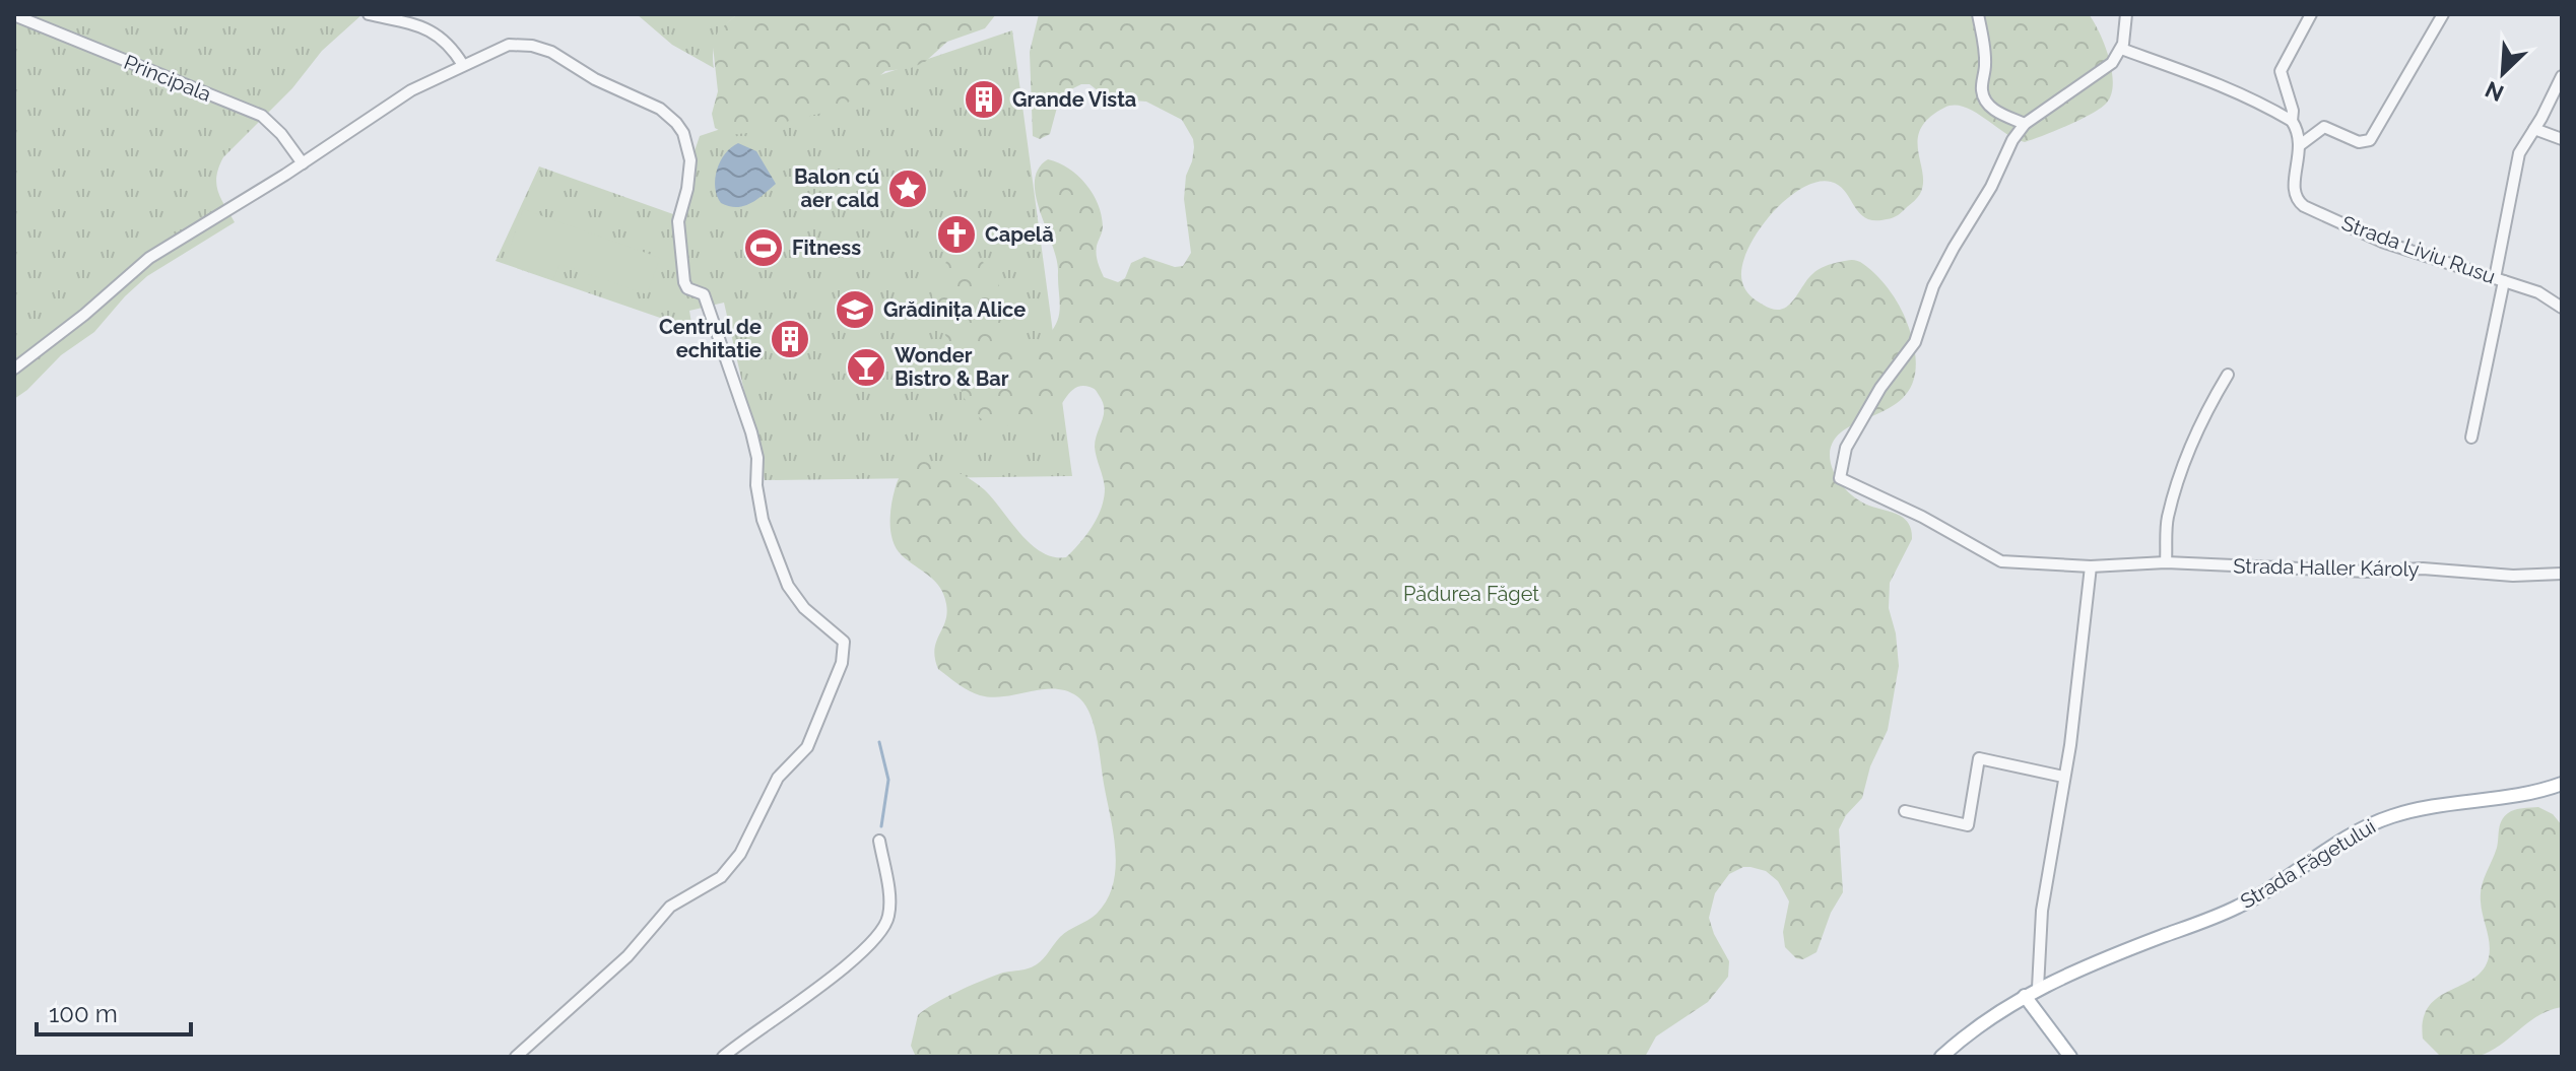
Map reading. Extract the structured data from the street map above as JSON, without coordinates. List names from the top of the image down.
{
  "streets": {
    "main road": ["Strada Făgetului"],
    "street": ["Principala", "Strada Liviu Rusu", "Strada Haller Károly"]
  },
  "parks": ["Pădurea Făget"],
  "places": {
    "building": ["Grande Vista", "Centrul de echitatie"],
    "place": ["Balon cú aer cald"],
    "church": ["Capelă"],
    "sports": ["Fitness"],
    "school or university": ["Grădinița Alice"],
    "bar": ["Wonder Bistro & Bar"]
  },
  "scale_bar": "100 m",
  "north": "bottom left"
}
